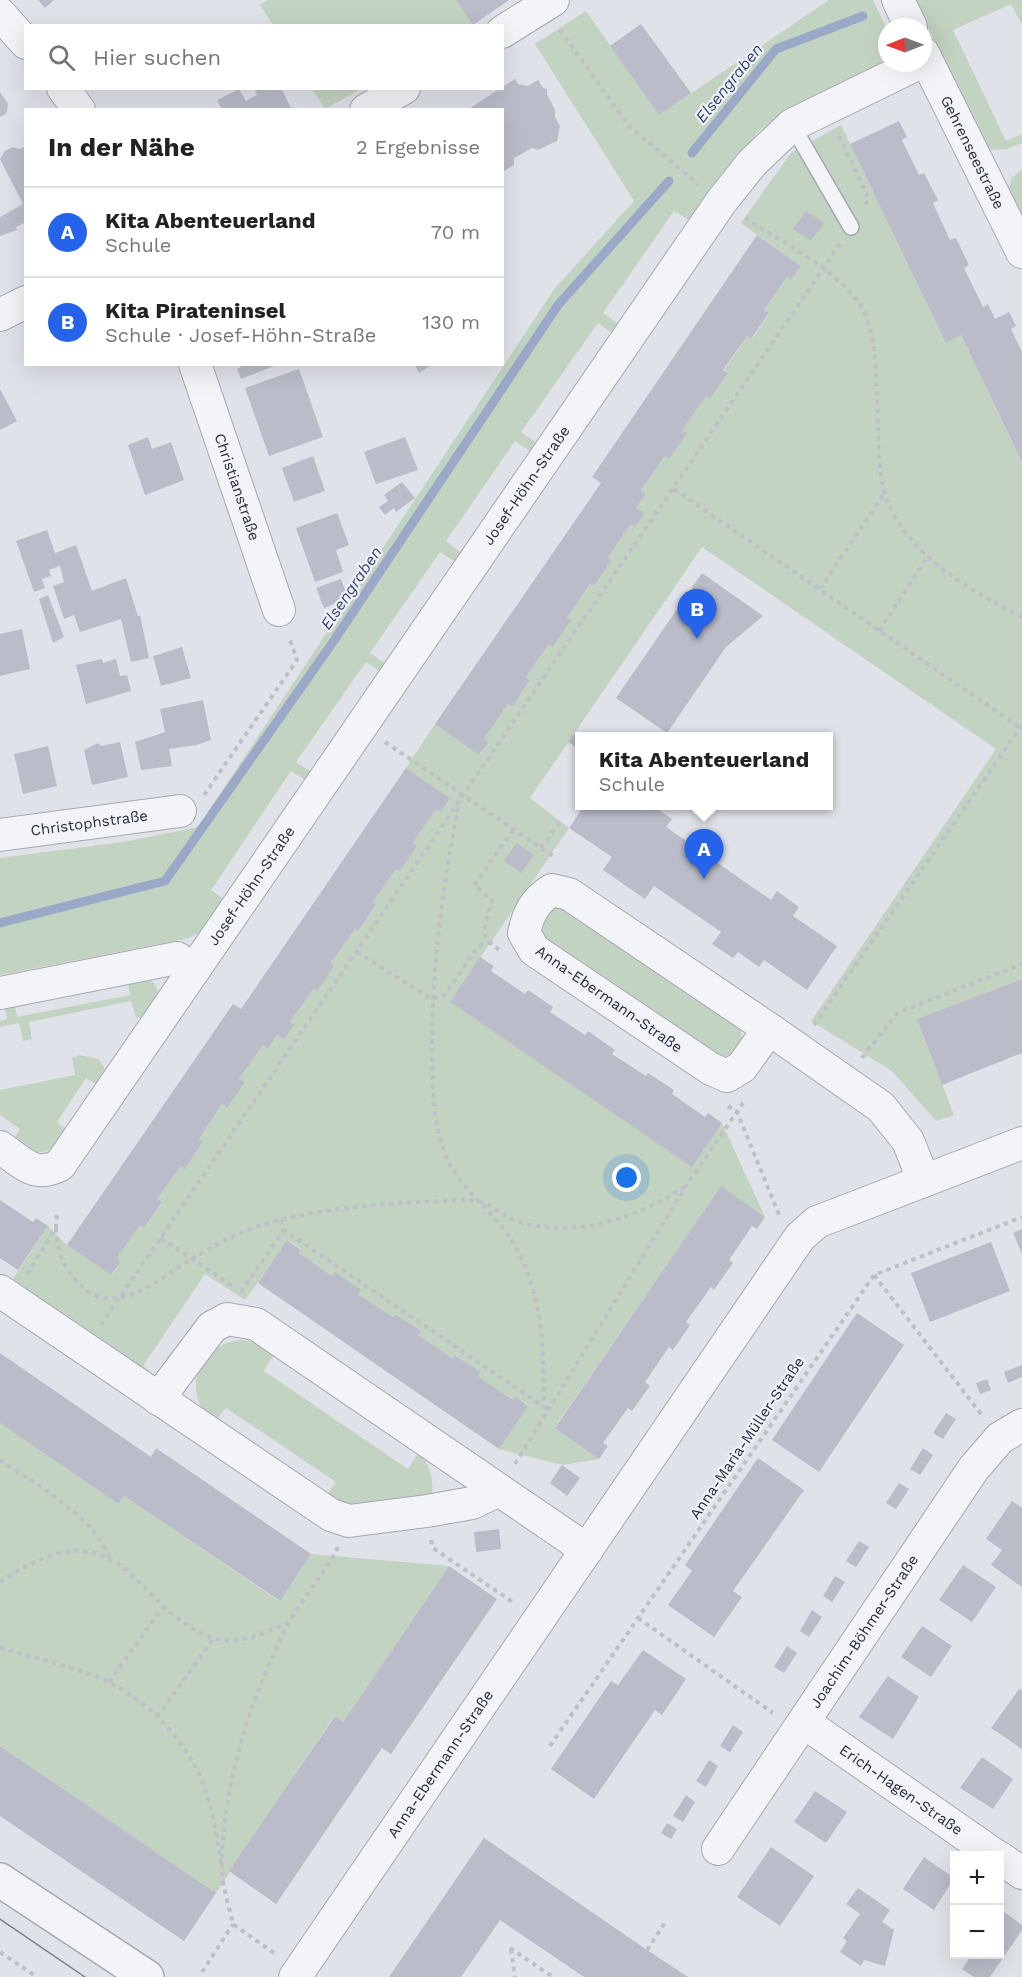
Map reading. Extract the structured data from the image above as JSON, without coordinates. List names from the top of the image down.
{
  "streets": {
    "street": [
      "Gehrenseestraße",
      "Josef-Höhn-Straße",
      "Christianstraße",
      "Christophstraße",
      "Anna-Ebermann-Straße",
      "Joachim-Böhmer-Straße",
      "Erich-Hagen-Straße"
    ],
    "path": ["Anna-Maria-Müller-Straße"]
  },
  "crossings": [
    ["Joachim-Böhmer-Straße", "Erich-Hagen-Straße"]
  ],
  "water": ["Elsengraben"],
  "north": "left",
  "page": {
    "search": "Hier suchen",
    "heading": ["In der Nähe", "2 Ergebnisse"],
    "list": [
      {
        "mark": "A",
        "name": "Kita Abenteuerland",
        "note": "Schule",
        "value": "70 m"
      },
      {
        "mark": "B",
        "name": "Kita Pirateninsel",
        "note": "Schule · Josef-Höhn-Straße",
        "value": "130 m"
      }
    ],
    "pins": ["B", "A"],
    "popup": ["Kita Abenteuerland", "Schule"],
    "map_buttons": ["+", "−"]
  }
}
